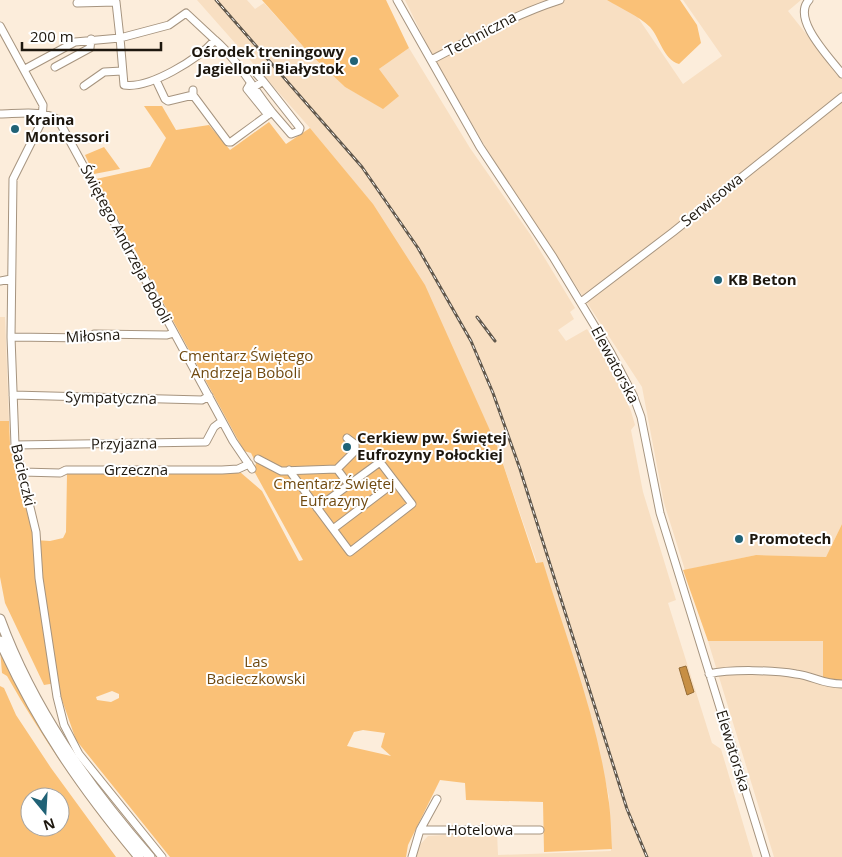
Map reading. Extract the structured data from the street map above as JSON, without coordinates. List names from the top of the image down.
{
  "streets": {
    "street": [
      "Techniczna",
      "Serwisowa",
      "Świętego Andrzeja Boboli",
      "Miłosna",
      "Elewatorska",
      "Sympatyczna",
      "Przyjazna",
      "Grzeczna",
      "Bacieczki",
      "Hotelowa"
    ]
  },
  "crossings": [
    ["Techniczna", "Elewatorska"],
    ["Serwisowa", "Elewatorska"],
    ["Świętego Andrzeja Boboli", "Miłosna"],
    ["Świętego Andrzeja Boboli", "Sympatyczna"],
    ["Świętego Andrzeja Boboli", "Przyjazna"],
    ["Świętego Andrzeja Boboli", "Grzeczna"],
    ["Świętego Andrzeja Boboli", "Bacieczki"],
    ["Miłosna", "Bacieczki"],
    ["Sympatyczna", "Bacieczki"],
    ["Przyjazna", "Bacieczki"],
    ["Grzeczna", "Bacieczki"]
  ],
  "parks": ["Cmentarz Świętego Andrzeja Boboli", "Cmentarz Świętej Eufrazyny", "Las Bacieczkowski"],
  "places": [
    "Ośrodek treningowy Jagiellonii Białystok",
    "Kraina Montessori",
    "KB Beton",
    "Cerkiew pw. Świętej Eufrozyny Połockiej",
    "Promotech"
  ],
  "scale_bar": "200 m",
  "north": "bottom"
}
